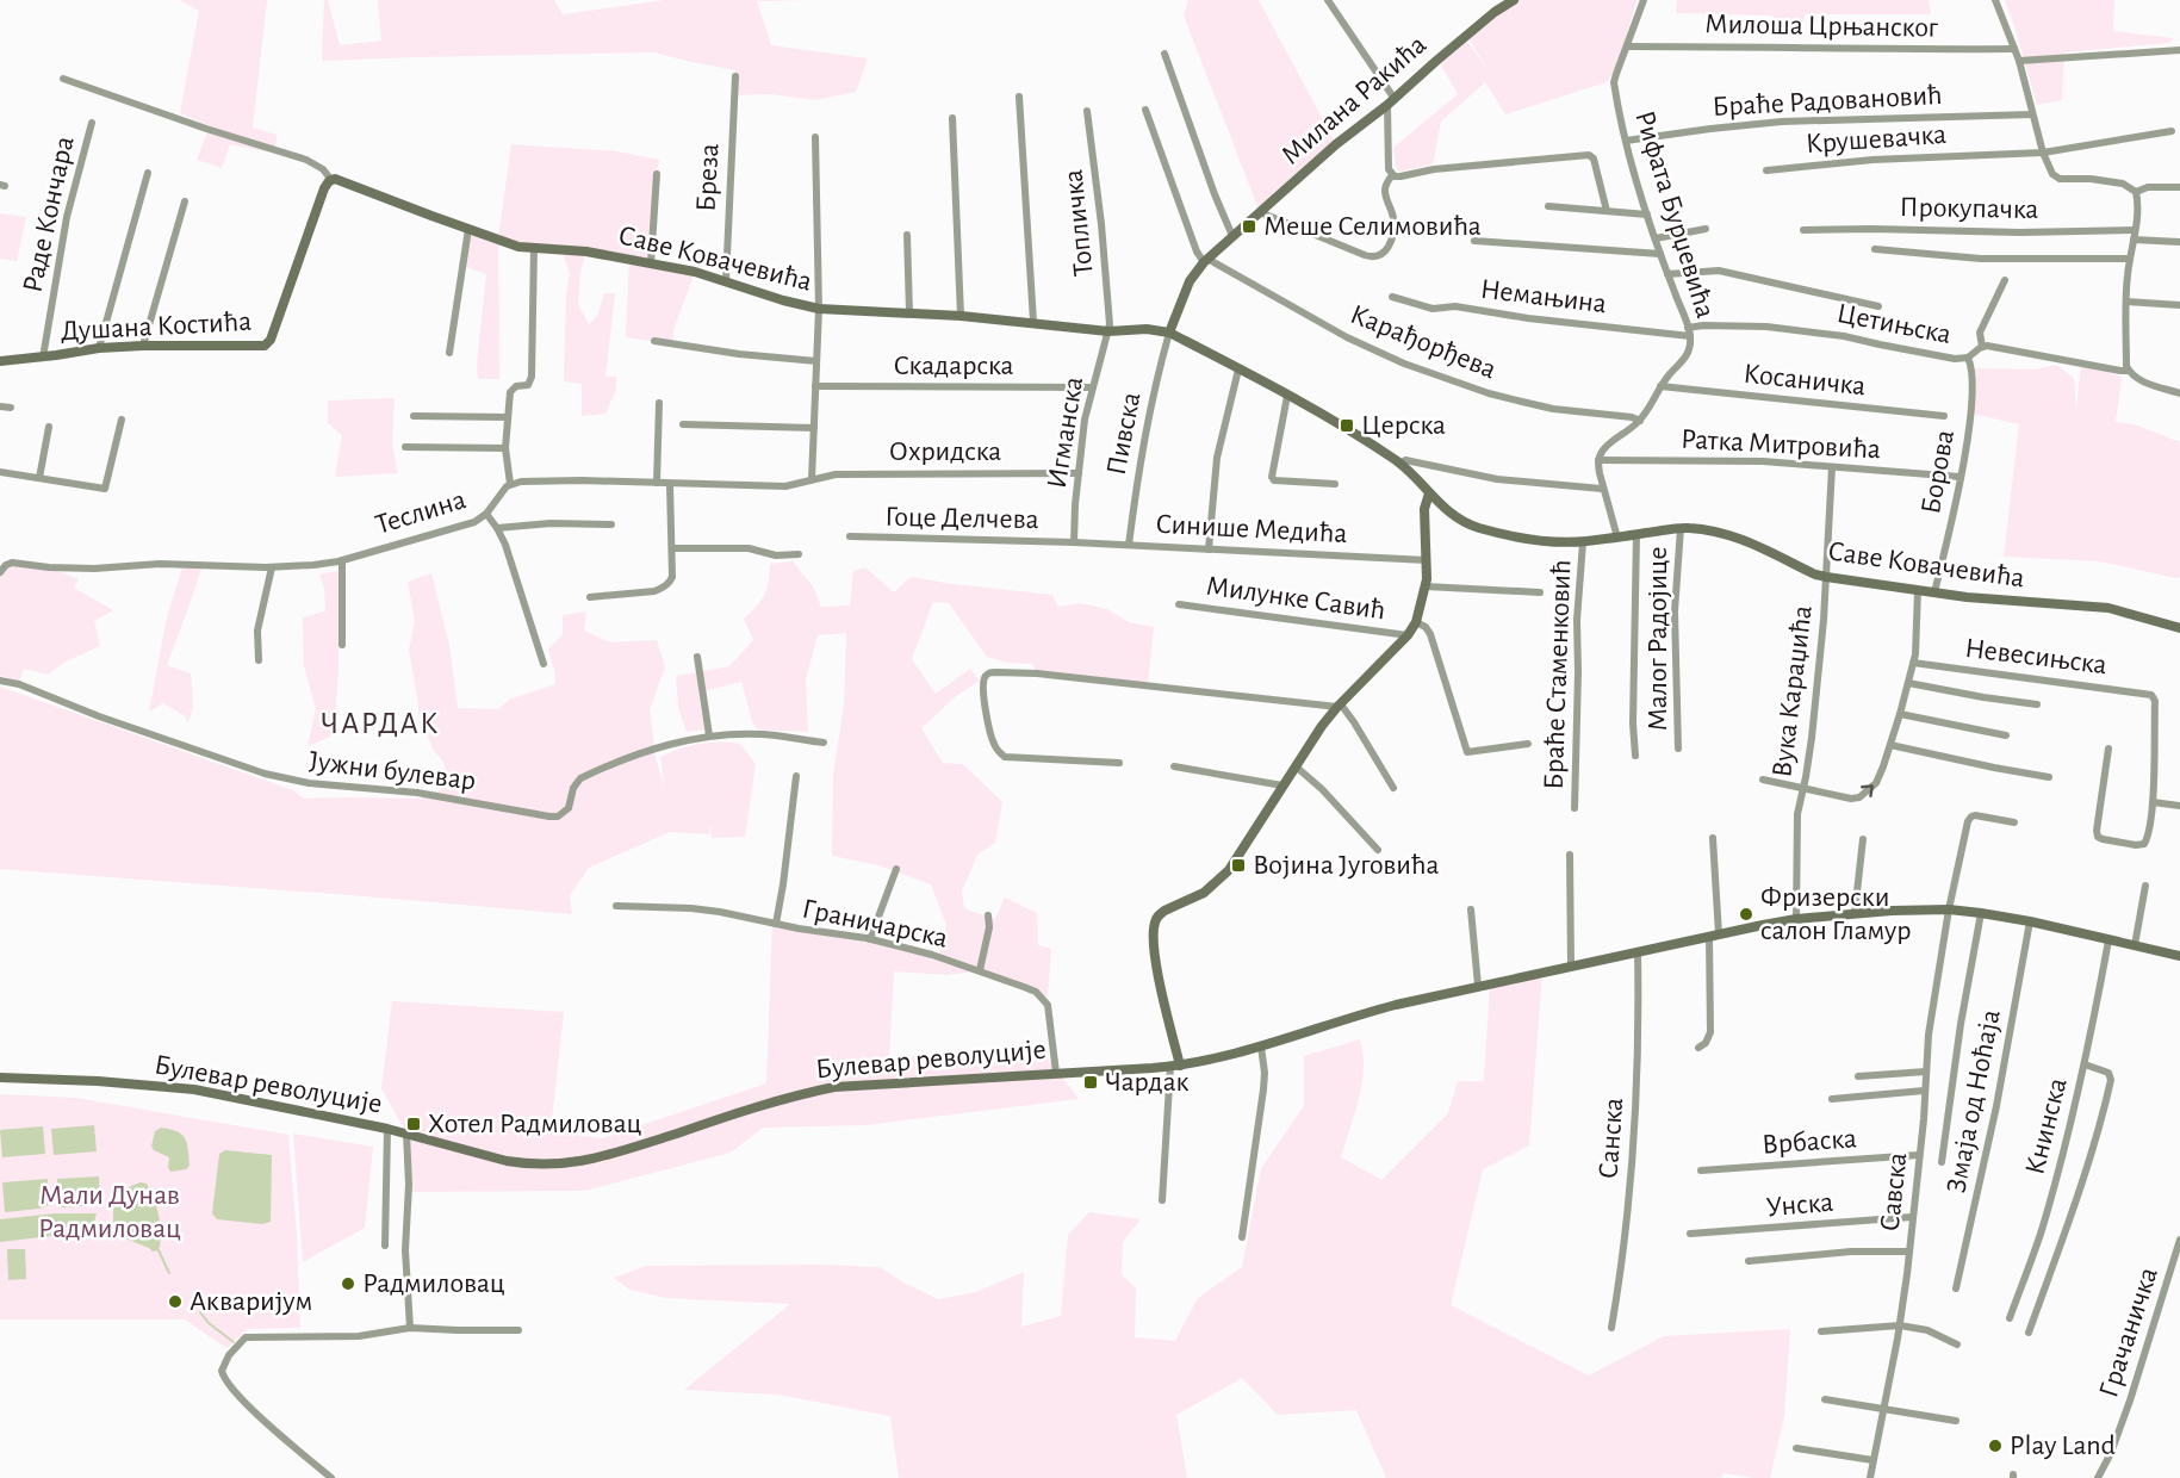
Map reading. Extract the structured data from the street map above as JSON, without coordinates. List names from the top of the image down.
{
  "streets": {
    "street": [
      "Милоша Црњанског",
      "Милана Ракића",
      "Браће Радовановић",
      "Крушевачка",
      "Бреза",
      "Прокупачка",
      "Раде Кончара",
      "Рифата Бурџевића",
      "Топличка",
      "Саве Ковачевића",
      "Немањина",
      "Цетињска",
      "Душана Костића",
      "Карађорђева",
      "Скадарска",
      "Косаничка",
      "Игманска",
      "Пивска",
      "Ратка Митровића",
      "Охридска",
      "Борова",
      "Теслина",
      "Гоце Делчева",
      "Синише Медића",
      "Милунке Савић",
      "Малог Радојице",
      "Невесињска",
      "Браће Стаменковић",
      "Вука Караџића",
      "Јужни булевар",
      "Граничарска",
      "Булевар револуције",
      "Змаја од Ноћаја",
      "Книнска",
      "Санска",
      "Врбаска",
      "Савска",
      "Унска",
      "Грачаничка"
    ]
  },
  "crossings": [
    ["Милоша Црњанског", "Рифата Бурџевића"],
    ["Милана Ракића", "Саве Ковачевића"],
    ["Милана Ракића", "Карађорђева"],
    ["Милана Ракића", "Пивска"],
    ["Браће Радовановић", "Рифата Бурџевића"],
    ["Бреза", "Саве Ковачевића"],
    ["Раде Кончара", "Душана Костића"],
    ["Рифата Бурџевића", "Немањина"],
    ["Рифата Бурџевића", "Цетињска"],
    ["Рифата Бурџевића", "Карађорђева"],
    ["Рифата Бурџевића", "Косаничка"],
    ["Рифата Бурџевића", "Ратка Митровића"],
    ["Топличка", "Саве Ковачевића"],
    ["Топличка", "Игманска"],
    ["Саве Ковачевића", "Душана Костића"],
    ["Саве Ковачевића", "Игманска"],
    ["Саве Ковачевића", "Пивска"],
    ["Саве Ковачевића", "Борова"],
    ["Саве Ковачевића", "Малог Радојице"],
    ["Саве Ковачевића", "Браће Стаменковић"],
    ["Саве Ковачевића", "Вука Караџића"],
    ["Немањина", "Цетињска"],
    ["Цетињска", "Борова"],
    ["Скадарска", "Игманска"],
    ["Игманска", "Охридска"],
    ["Игманска", "Гоце Делчева"],
    ["Игманска", "Синише Медића"],
    ["Пивска", "Синише Медића"],
    ["Ратка Митровића", "Борова"],
    ["Ратка Митровића", "Вука Караџића"],
    ["Гоце Делчева", "Синише Медића"],
    ["Вука Караџића", "Булевар револуције"],
    ["Граничарска", "Булевар револуције"],
    ["Булевар револуције", "Змаја од Ноћаја"],
    ["Булевар револуције", "Книнска"],
    ["Булевар револуције", "Санска"],
    ["Булевар револуције", "Савска"],
    ["Врбаска", "Савска"],
    ["Савска", "Унска"]
  ],
  "districts": ["ЧАРДАК"],
  "parks": ["Мали Дунав Радмиловац"],
  "places": {
    "transit": [
      "Меше Селимовића",
      "Церска",
      "Војина Југовића",
      "Чардак",
      "Хотел Радмиловац"
    ],
    "other": [
      "Фризерски салон Гламур",
      "Радмиловац",
      "Акваријум",
      "Play Land"
    ]
  }
}
